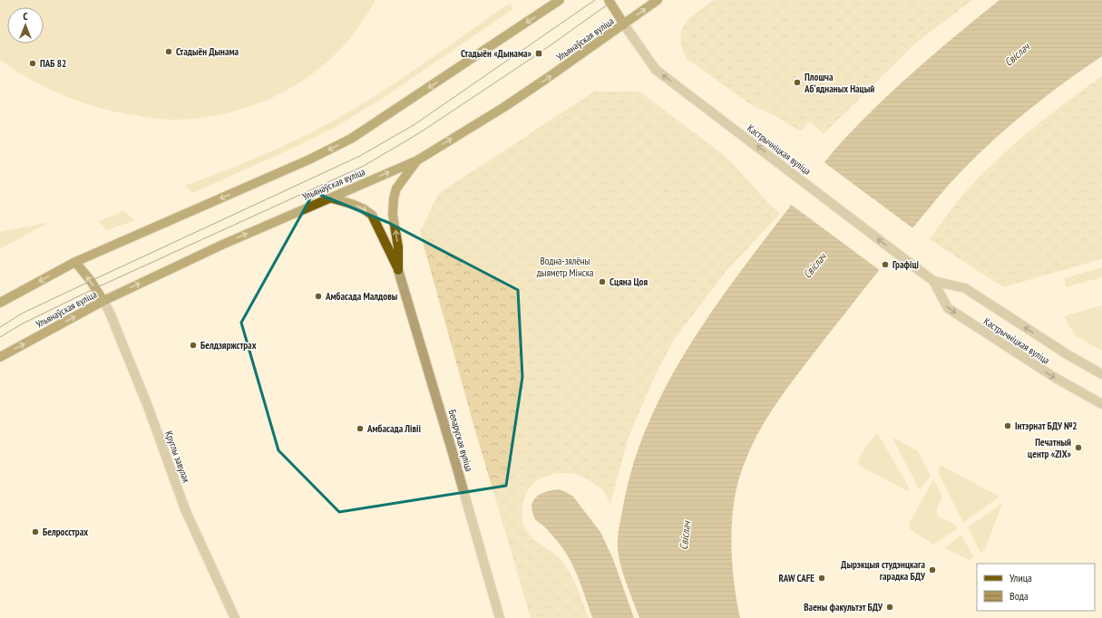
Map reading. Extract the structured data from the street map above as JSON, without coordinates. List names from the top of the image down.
{
  "streets": {
    "main road": ["Ульянаўская вуліца"],
    "street": ["Кастрычніцкая вуліца", "Беларуская вуліца", "Круглы завулак"]
  },
  "crossings": [
    ["Ульянаўская вуліца", "Кастрычніцкая вуліца"],
    ["Ульянаўская вуліца", "Круглы завулак"]
  ],
  "water": ["Свіслач"],
  "parks": ["Водна-зялёны дыяметр Мінска"],
  "places": {
    "other": [
      "Стадыён Дынама",
      "ПАБ 82",
      "Плошча Абʼяднаных Нацый",
      "Графіці",
      "Сцяна Цоя",
      "Амбасада Малдовы",
      "Белдзяржстрах",
      "Інтэрнат БДУ №2",
      "Амбасада Лівіі",
      "Печатный центр «ZIX»",
      "Белросстрах",
      "Дырэкцыя студэнцкага гарадка БДУ",
      "RAW CAFE",
      "Ваены факультэт БДУ"
    ],
    "transit": ["Стадыён «Дынама»"]
  },
  "legend": ["Улица", "Вода"],
  "north": "top"
}
